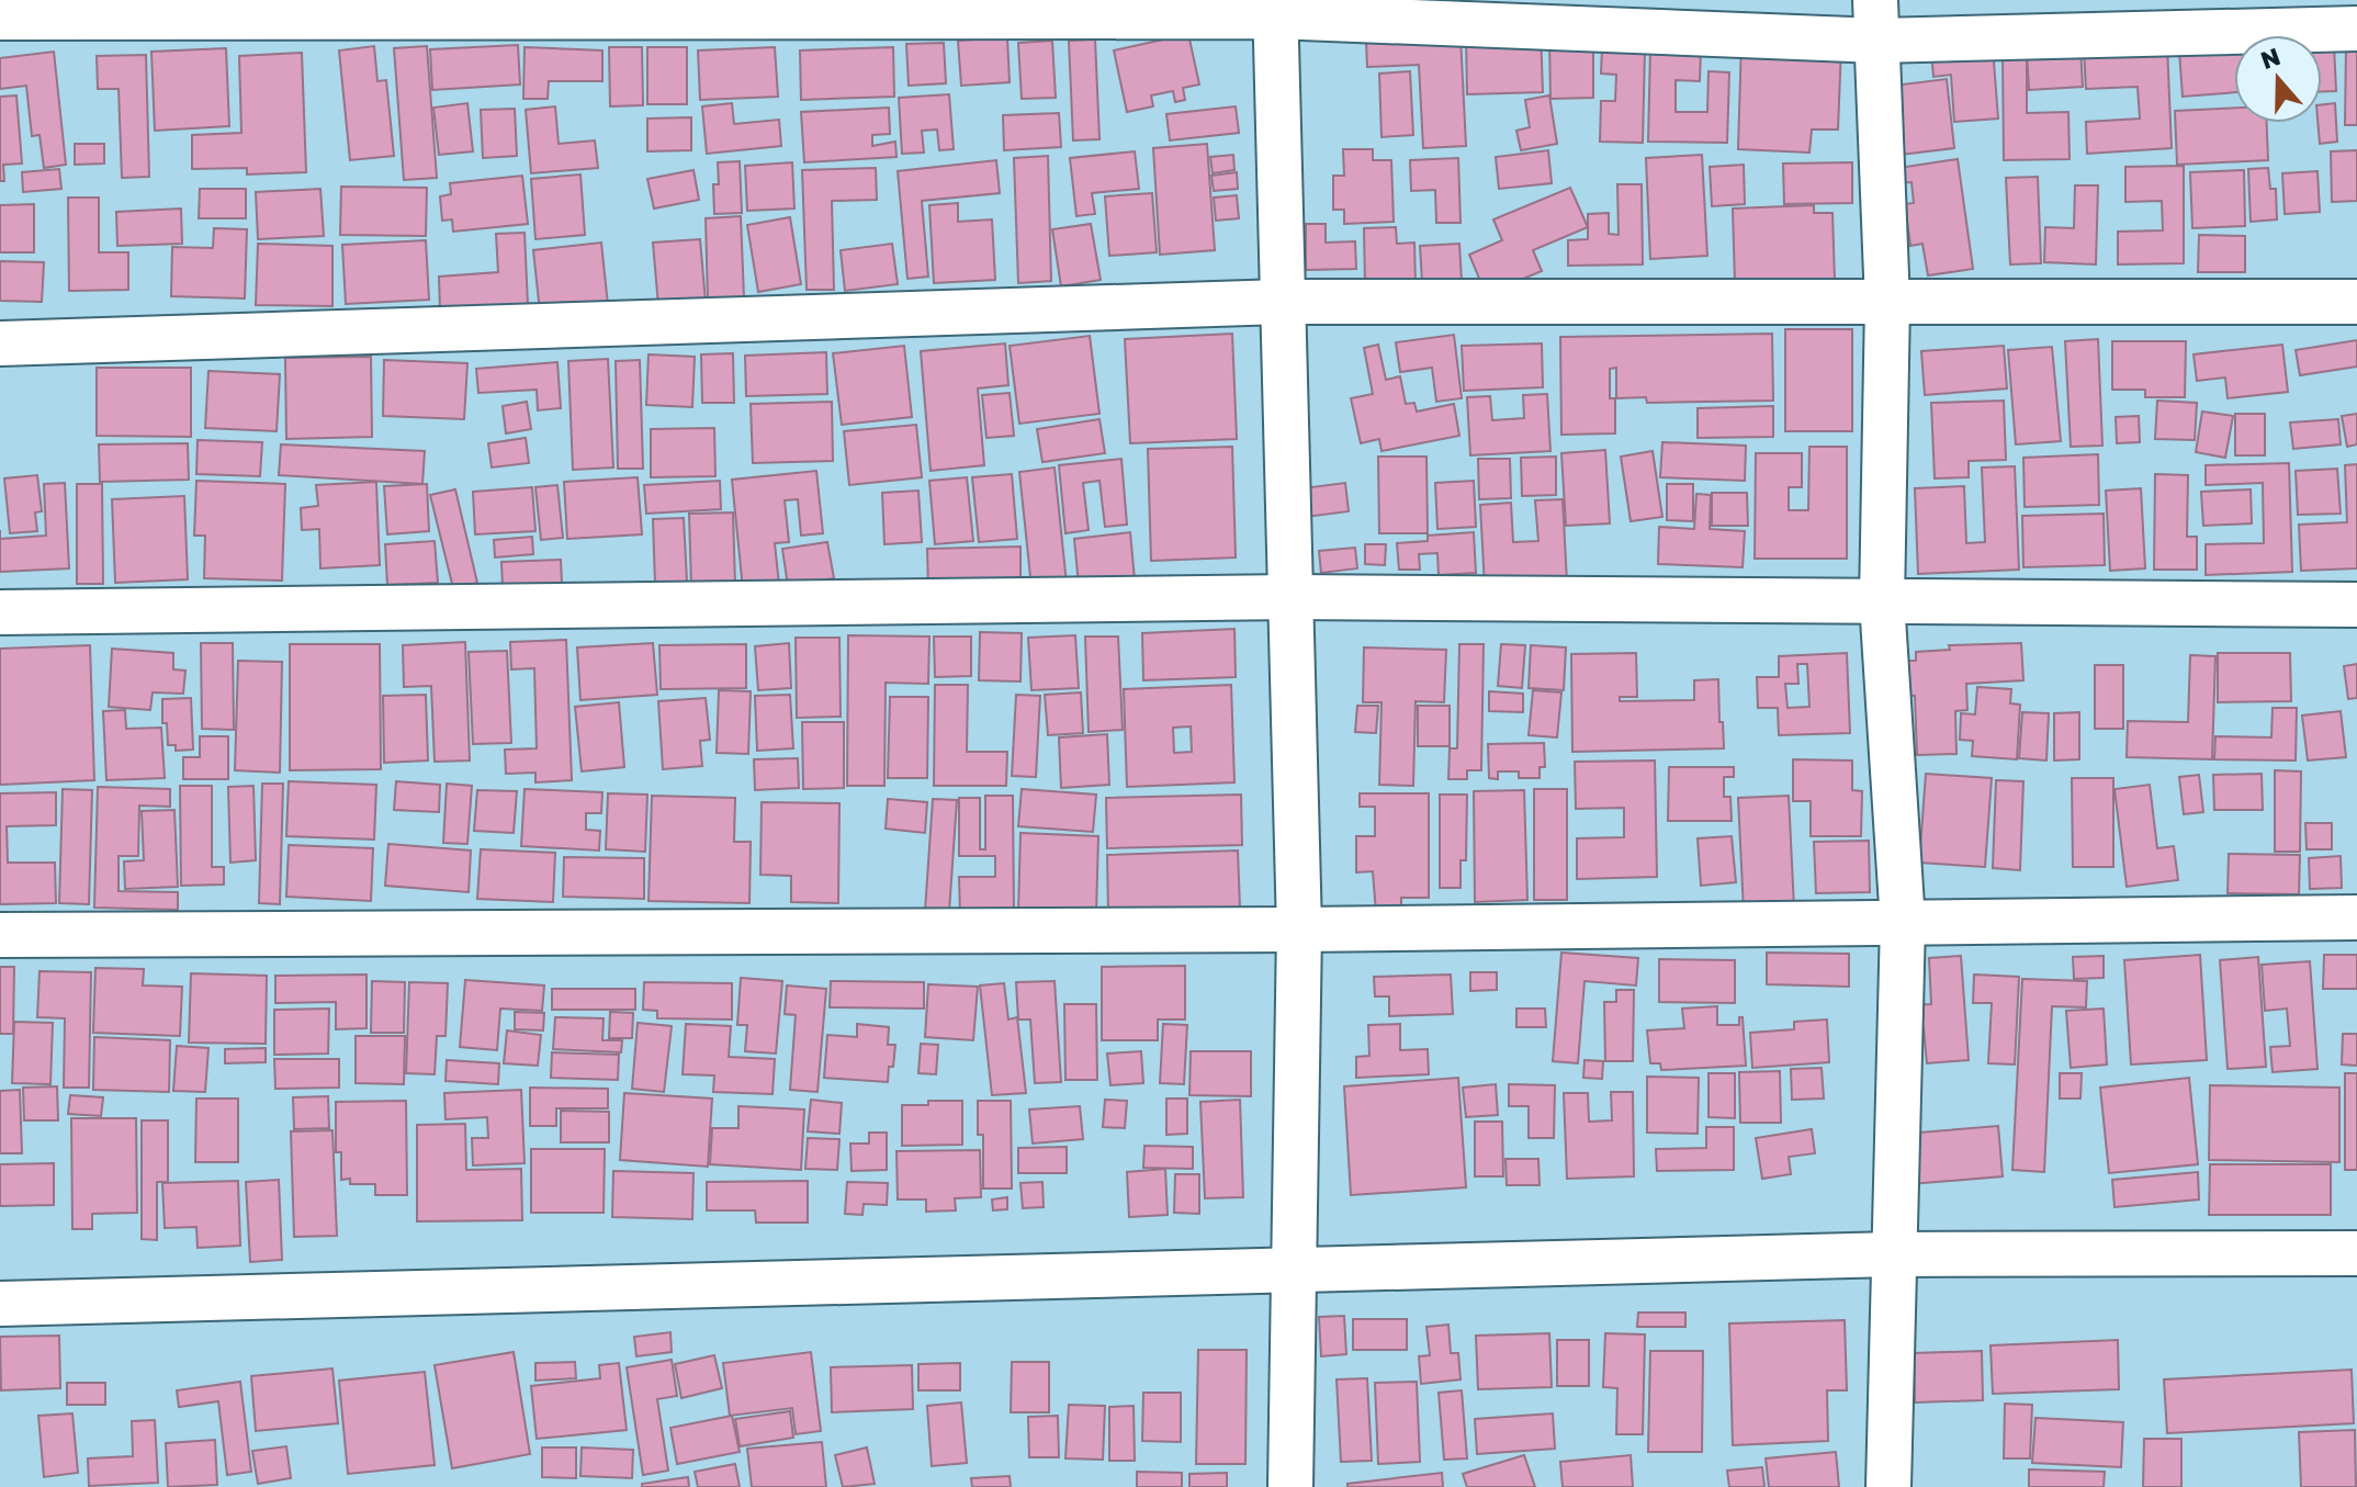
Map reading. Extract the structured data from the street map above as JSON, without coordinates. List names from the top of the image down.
{
  "north": "top"
}
